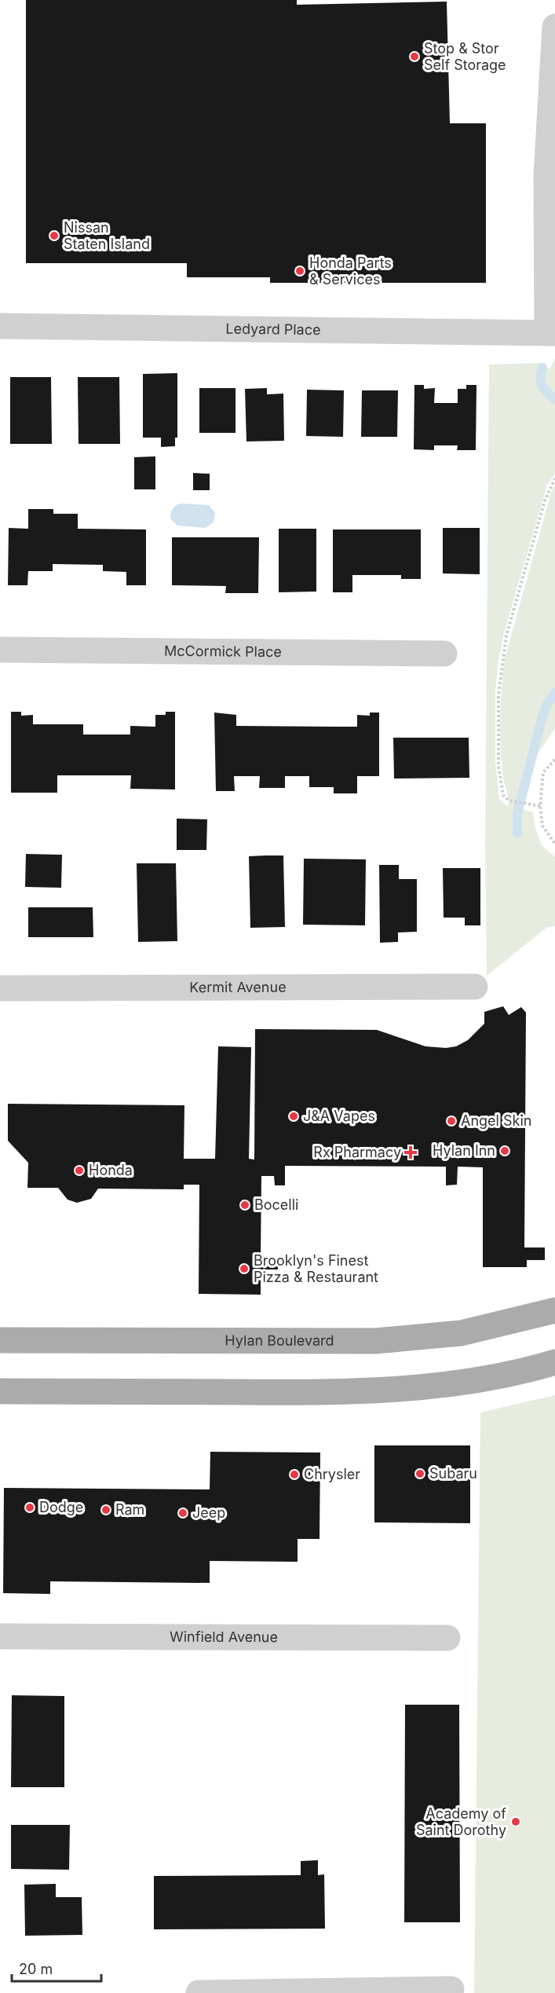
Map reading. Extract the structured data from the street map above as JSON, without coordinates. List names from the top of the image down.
{
  "streets": {
    "main road": ["Hylan Boulevard"],
    "street": [
      "Ledyard Place",
      "McCormick Place",
      "Kermit Avenue",
      "Winfield Avenue"
    ]
  },
  "places": {
    "other": [
      "Stop & Stor Self Storage",
      "Nissan Staten Island",
      "Honda Parts & Services",
      "J&A Vapes",
      "Angel Skin",
      "Hylan Inn",
      "Honda",
      "Bocelli",
      "Brooklyn's Finest Pizza & Restaurant",
      "Subaru",
      "Chrysler",
      "Dodge",
      "Ram",
      "Jeep",
      "Academy of Saint Dorothy"
    ],
    "health": ["Rx Pharmacy"]
  },
  "scale_bar": "20 m"
}
